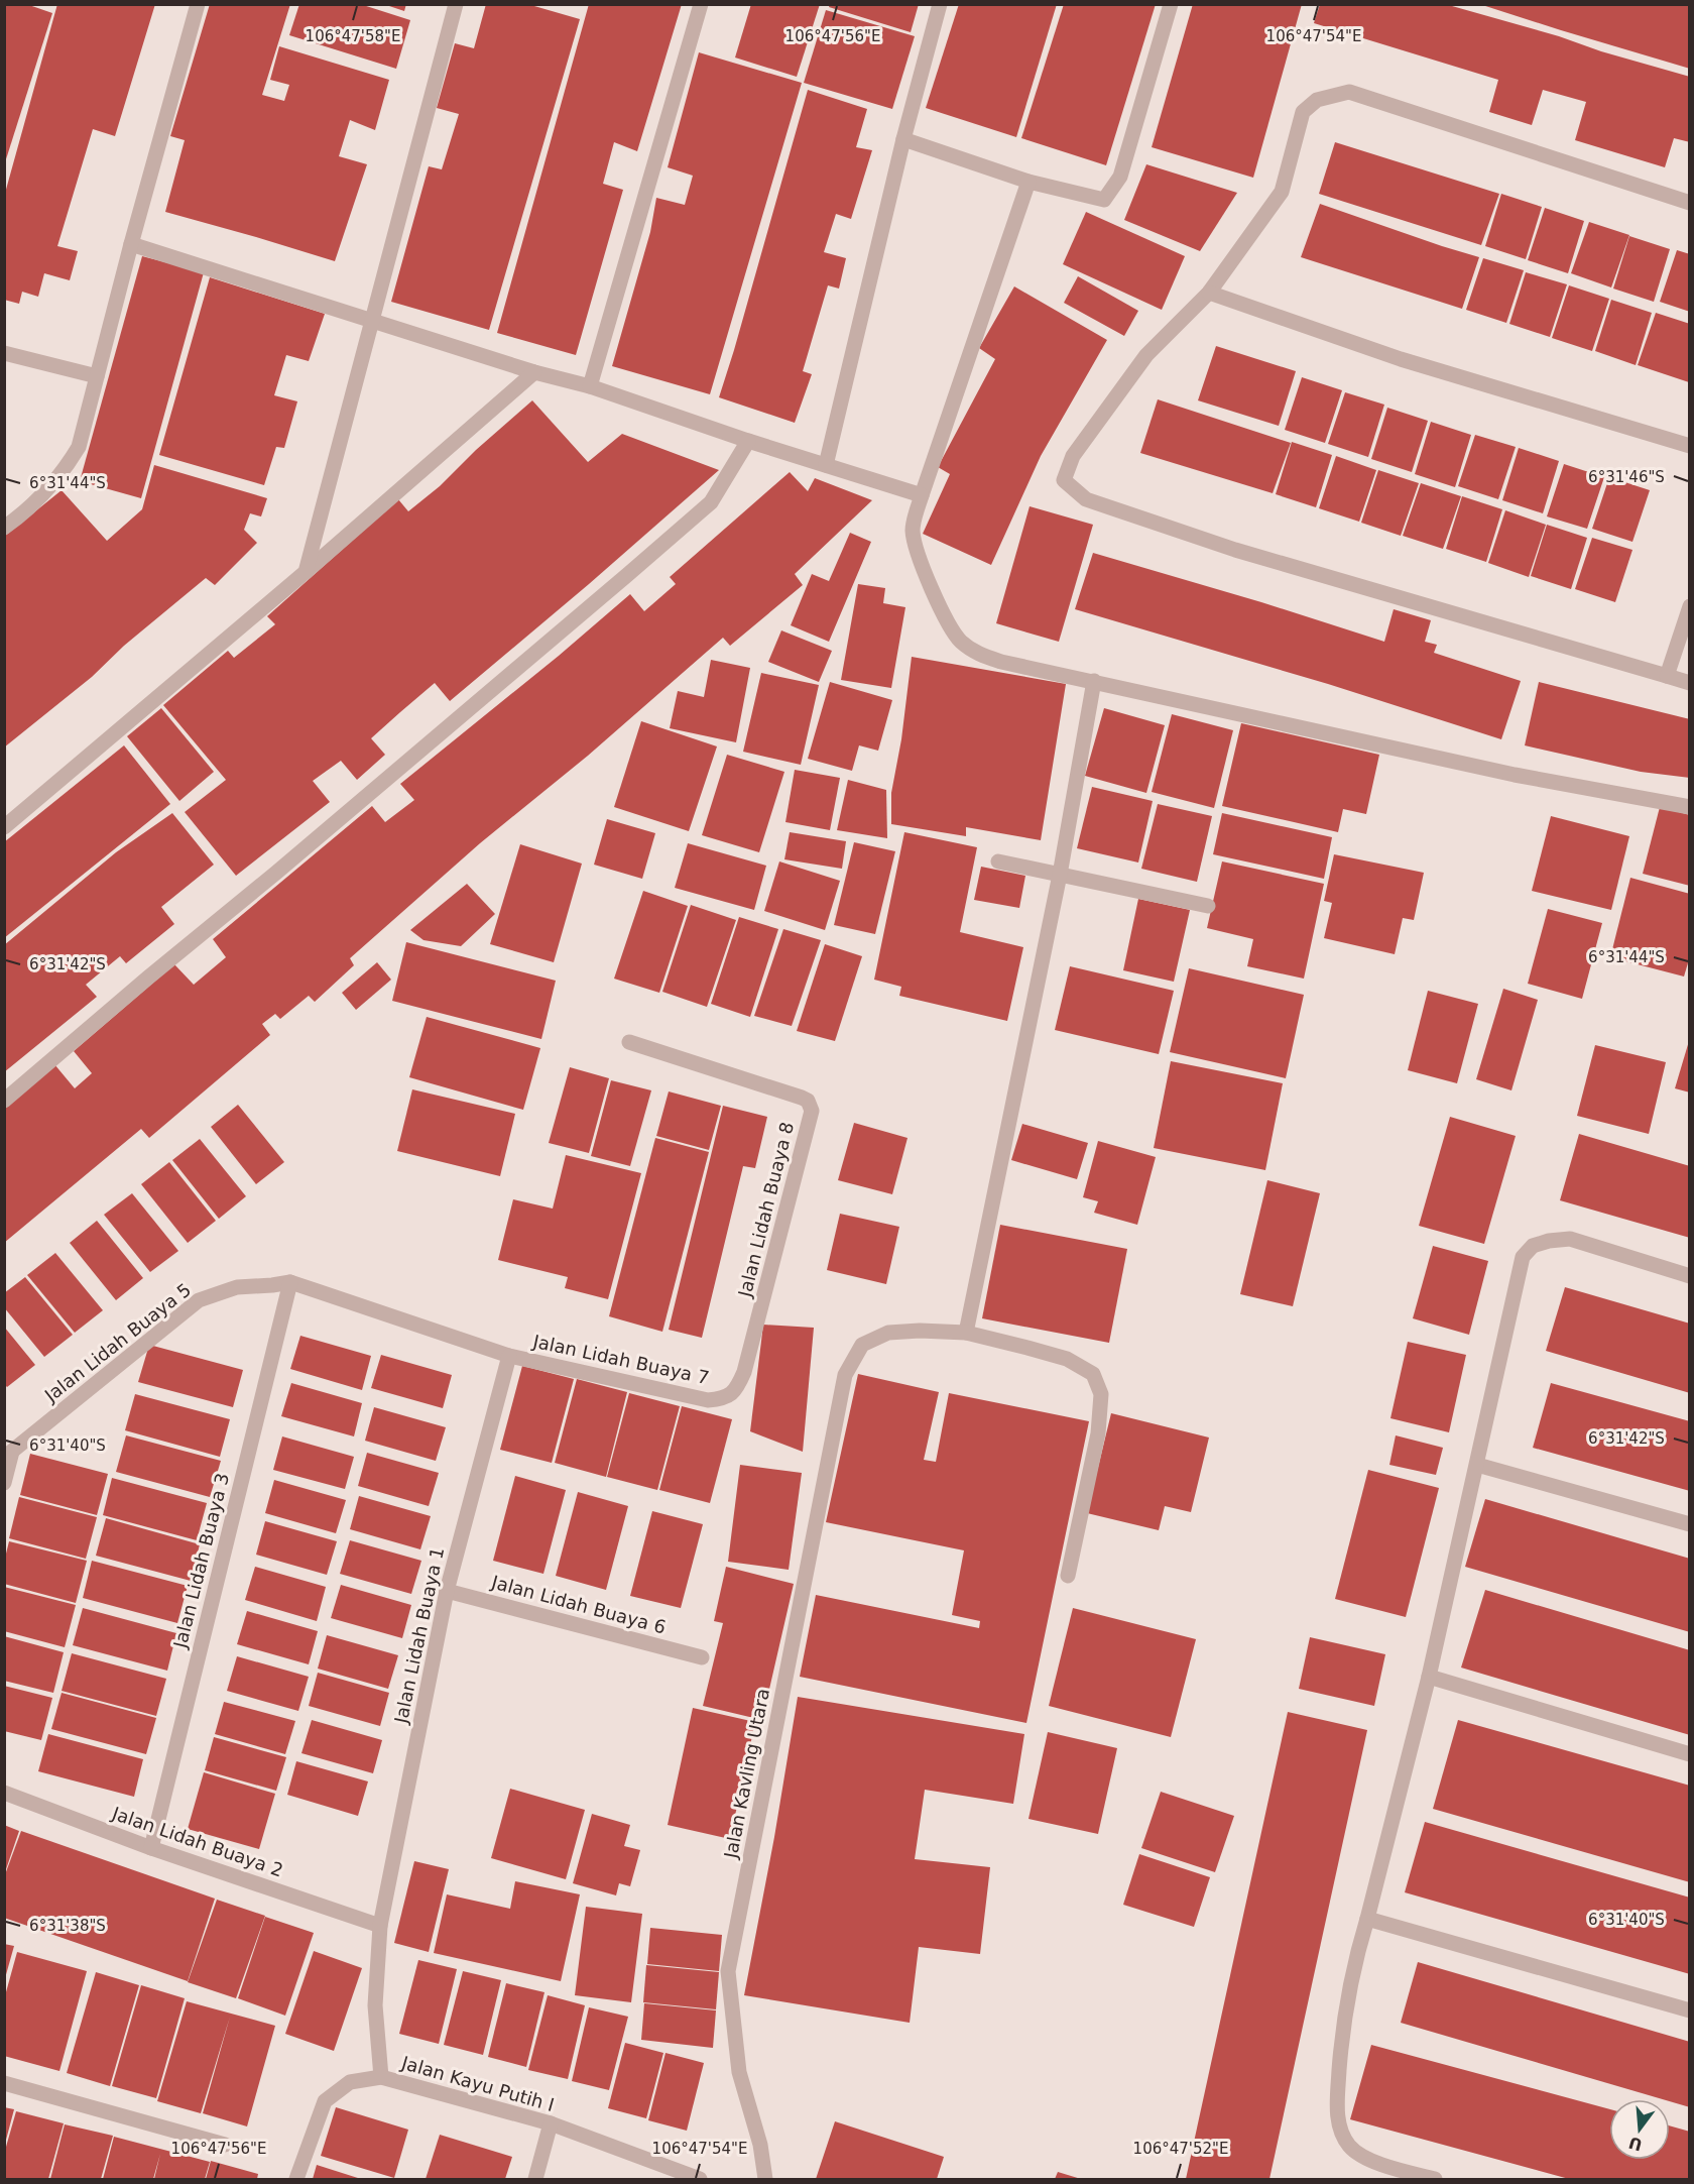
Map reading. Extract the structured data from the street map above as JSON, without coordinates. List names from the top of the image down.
{
  "streets": {
    "street": [
      "Jalan Lidah Buaya 8",
      "Jalan Lidah Buaya 5",
      "Jalan Lidah Buaya 7",
      "Jalan Lidah Buaya 3",
      "Jalan Lidah Buaya 6",
      "Jalan Lidah Buaya 1",
      "Jalan Kavling Utara",
      "Jalan Lidah Buaya 2",
      "Jalan Kayu Putih I"
    ]
  },
  "crossings": [
    ["Jalan Lidah Buaya 8", "Jalan Lidah Buaya 7"],
    ["Jalan Lidah Buaya 5", "Jalan Lidah Buaya 7"],
    ["Jalan Lidah Buaya 5", "Jalan Lidah Buaya 3"],
    ["Jalan Lidah Buaya 5", "Jalan Lidah Buaya 1"],
    ["Jalan Lidah Buaya 7", "Jalan Lidah Buaya 1"],
    ["Jalan Lidah Buaya 3", "Jalan Lidah Buaya 2"],
    ["Jalan Lidah Buaya 6", "Jalan Lidah Buaya 1"],
    ["Jalan Lidah Buaya 1", "Jalan Lidah Buaya 2"],
    ["Jalan Lidah Buaya 1", "Jalan Kayu Putih I"]
  ],
  "north": "bottom",
  "coordinates": [
    "106°47'58\"E",
    "106°47'56\"E",
    "106°47'54\"E",
    "6°31'46\"S",
    "6°31'44\"S",
    "6°31'42\"S",
    "6°31'40\"S",
    "6°31'38\"S",
    "106°47'52\"E"
  ]
}
